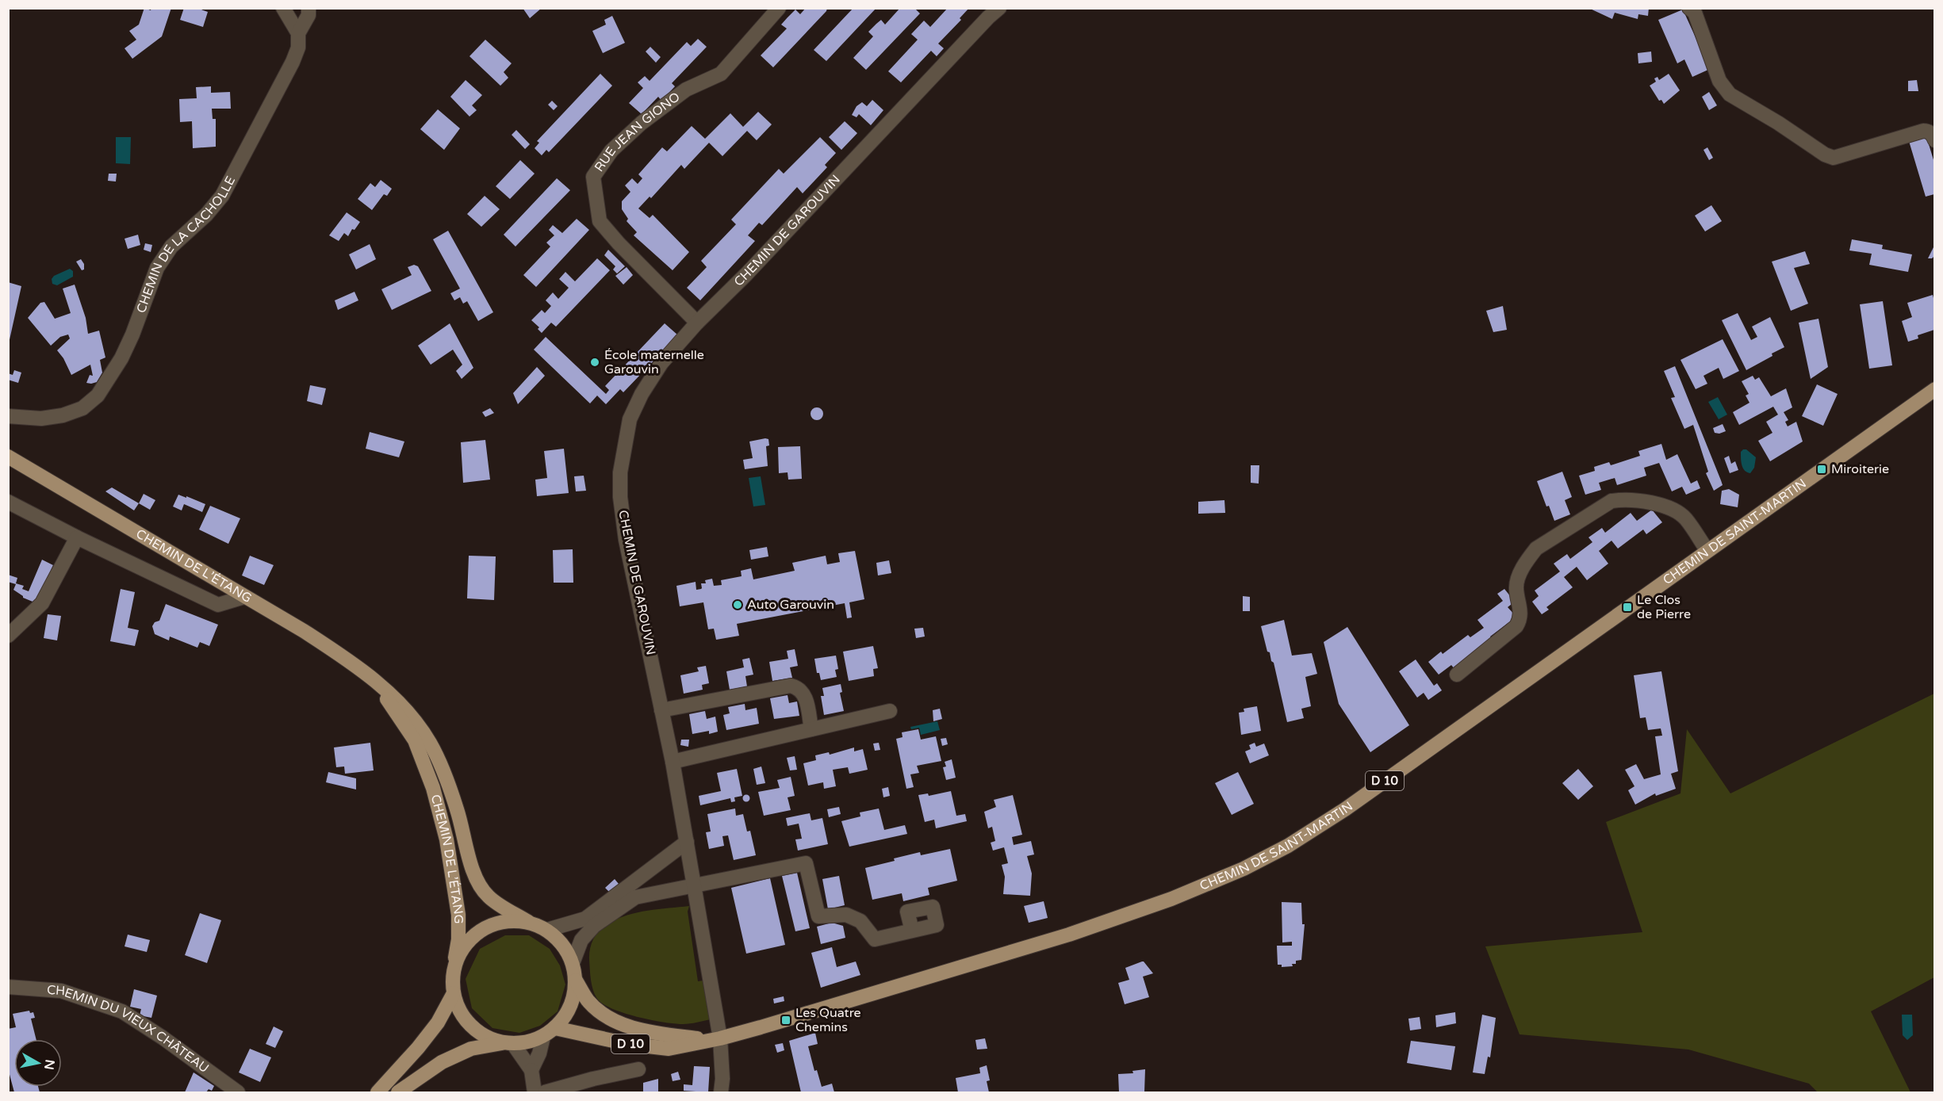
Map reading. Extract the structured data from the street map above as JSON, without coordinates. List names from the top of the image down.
{
  "streets": {
    "main road": ["CHEMIN DE SAINT-MARTIN", "CHEMIN DE L’ÉTANG", "D 10"],
    "street": [
      "RUE JEAN GIONO",
      "CHEMIN DE GAROUVIN",
      "CHEMIN DE LA CACHOLLE",
      "CHEMIN DU VIEUX CHÂTEAU"
    ]
  },
  "crossings": [
    ["RUE JEAN GIONO", "CHEMIN DE GAROUVIN"],
    ["CHEMIN DE GAROUVIN", "CHEMIN DE SAINT-MARTIN"],
    ["CHEMIN DE GAROUVIN", "D 10"],
    ["CHEMIN DE SAINT-MARTIN", "D 10"],
    ["CHEMIN DE L’ÉTANG", "D 10"]
  ],
  "places": {
    "other": ["École maternelle Garouvin", "Auto Garouvin"],
    "transit": ["Miroiterie", "Le Clos de Pierre", "Les Quatre Chemins"]
  },
  "north": "right"
}
